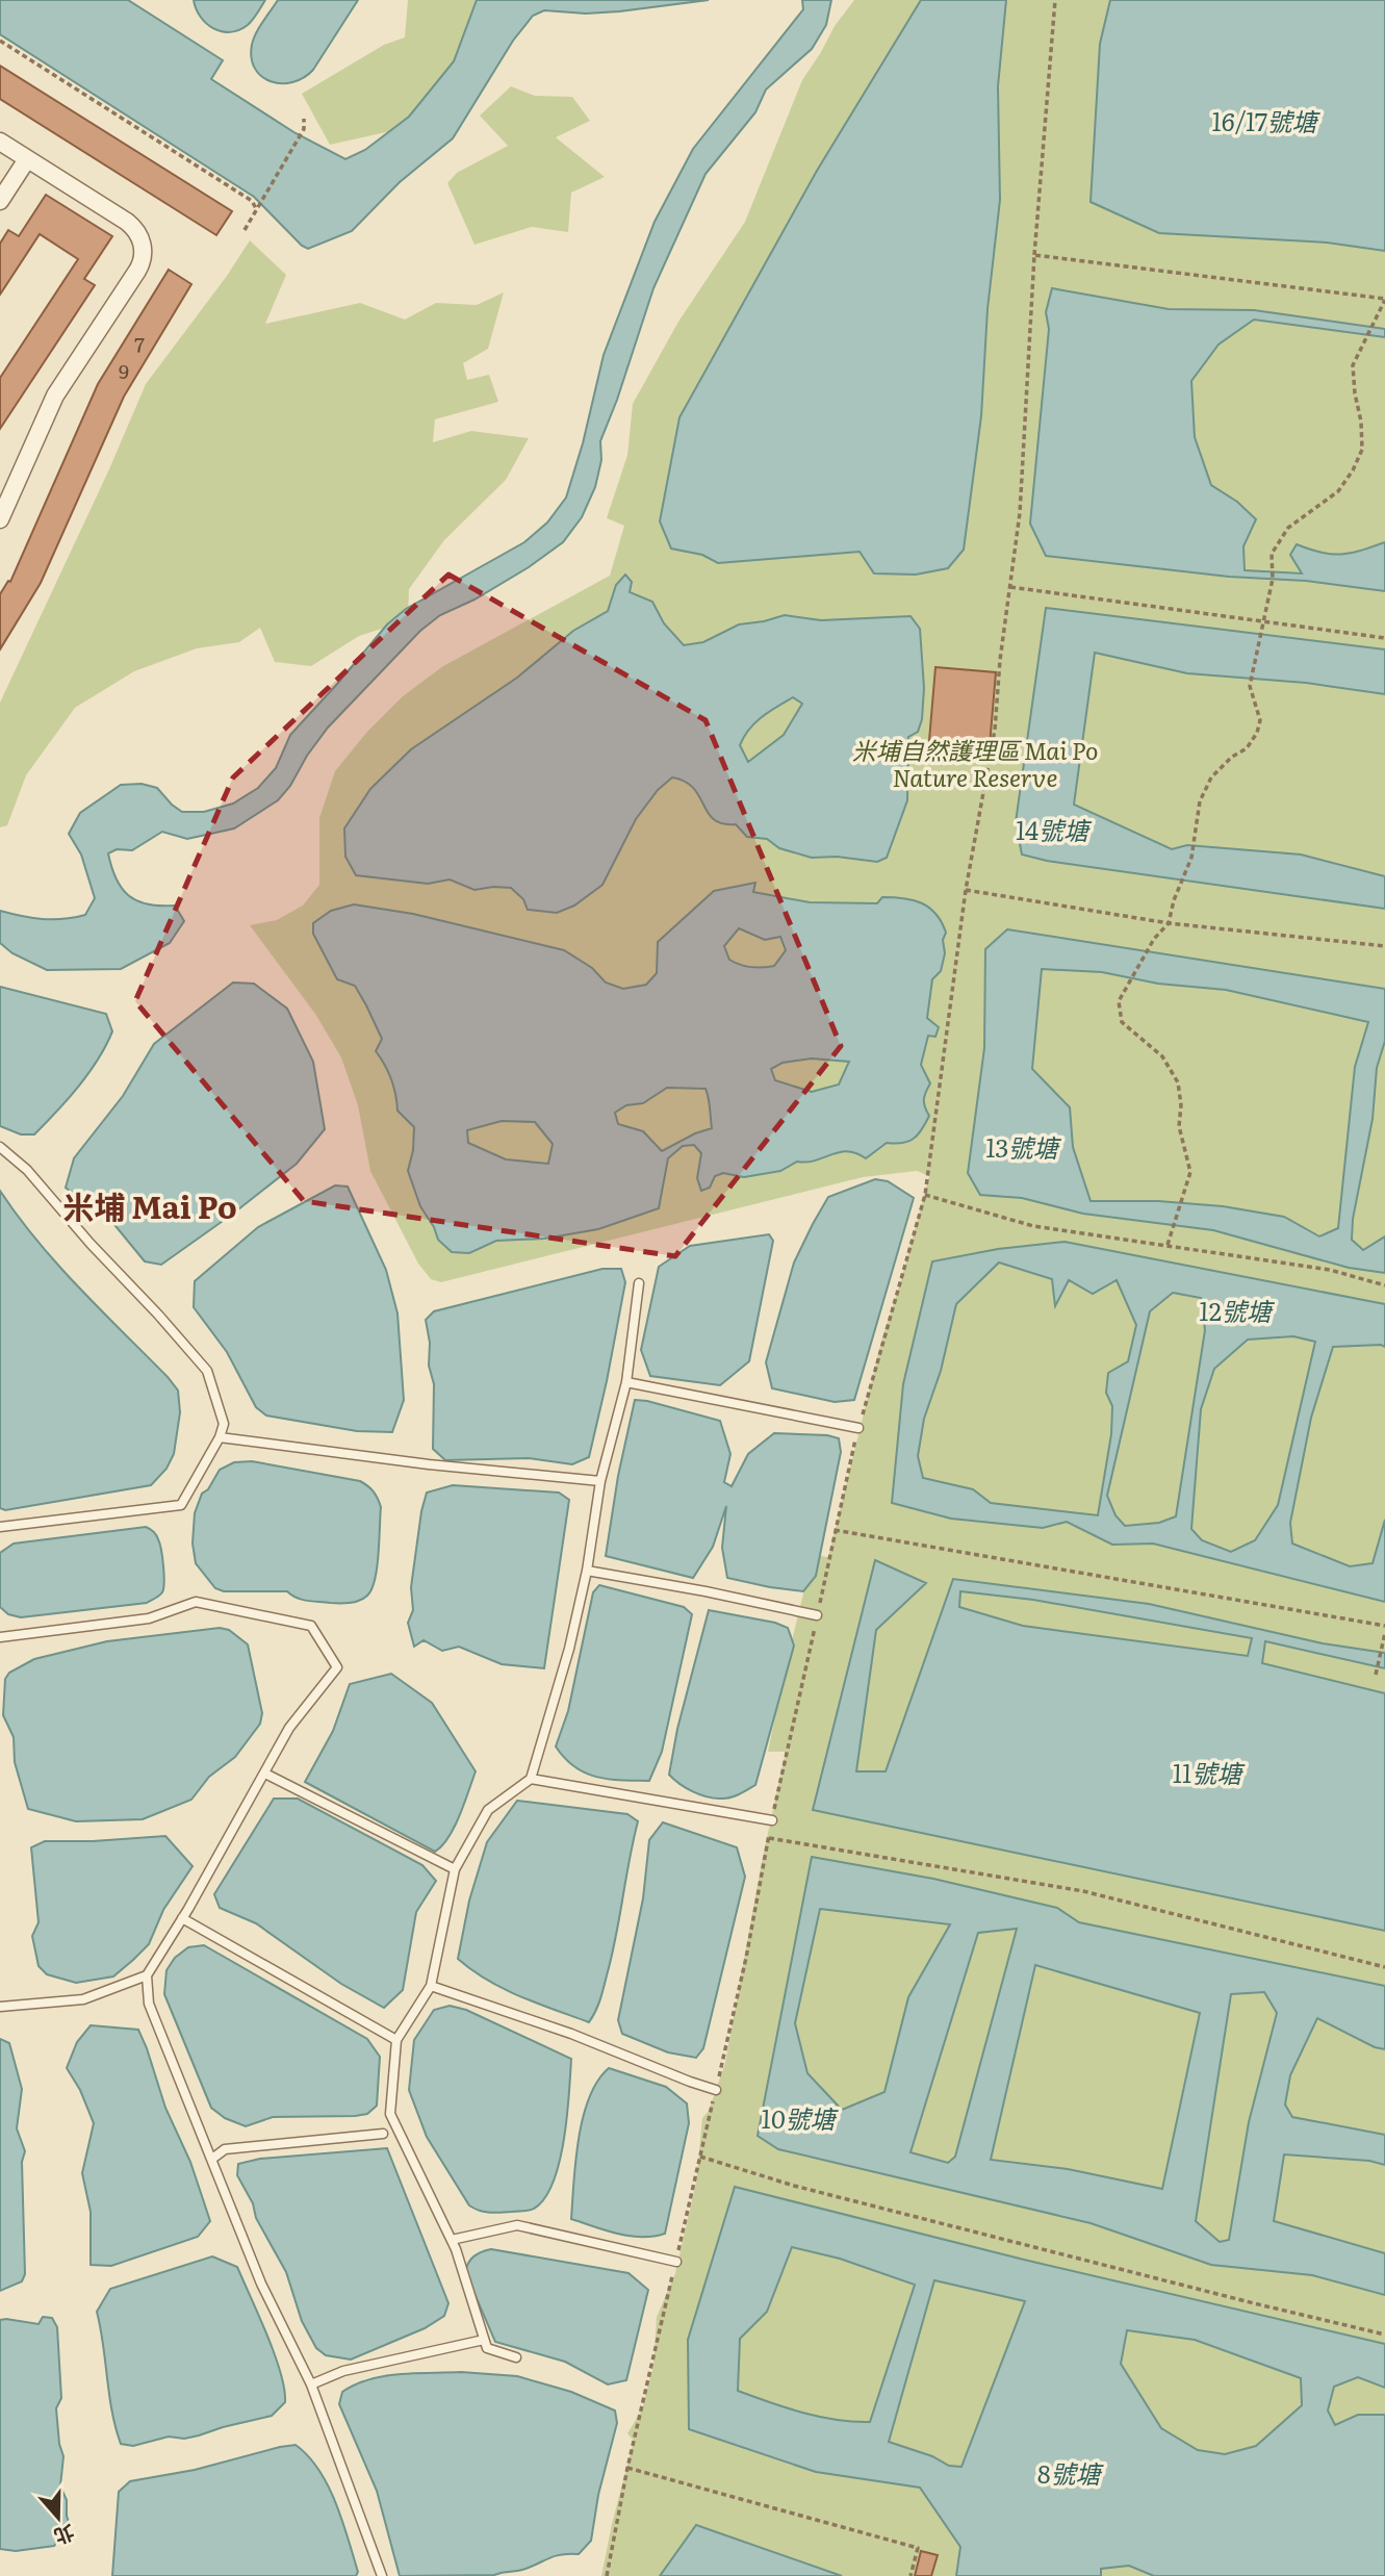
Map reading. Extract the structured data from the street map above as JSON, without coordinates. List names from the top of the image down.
{
  "districts": ["米埔 Mai Po"],
  "water": [
    "16/17號塘",
    "14號塘",
    "13號塘",
    "12號塘",
    "11號塘",
    "10號塘",
    "8號塘"
  ],
  "parks": ["米埔自然護理區 Mai Po Nature Reserve"],
  "house_numbers": ["7", "9"],
  "north": "bottom"
}
